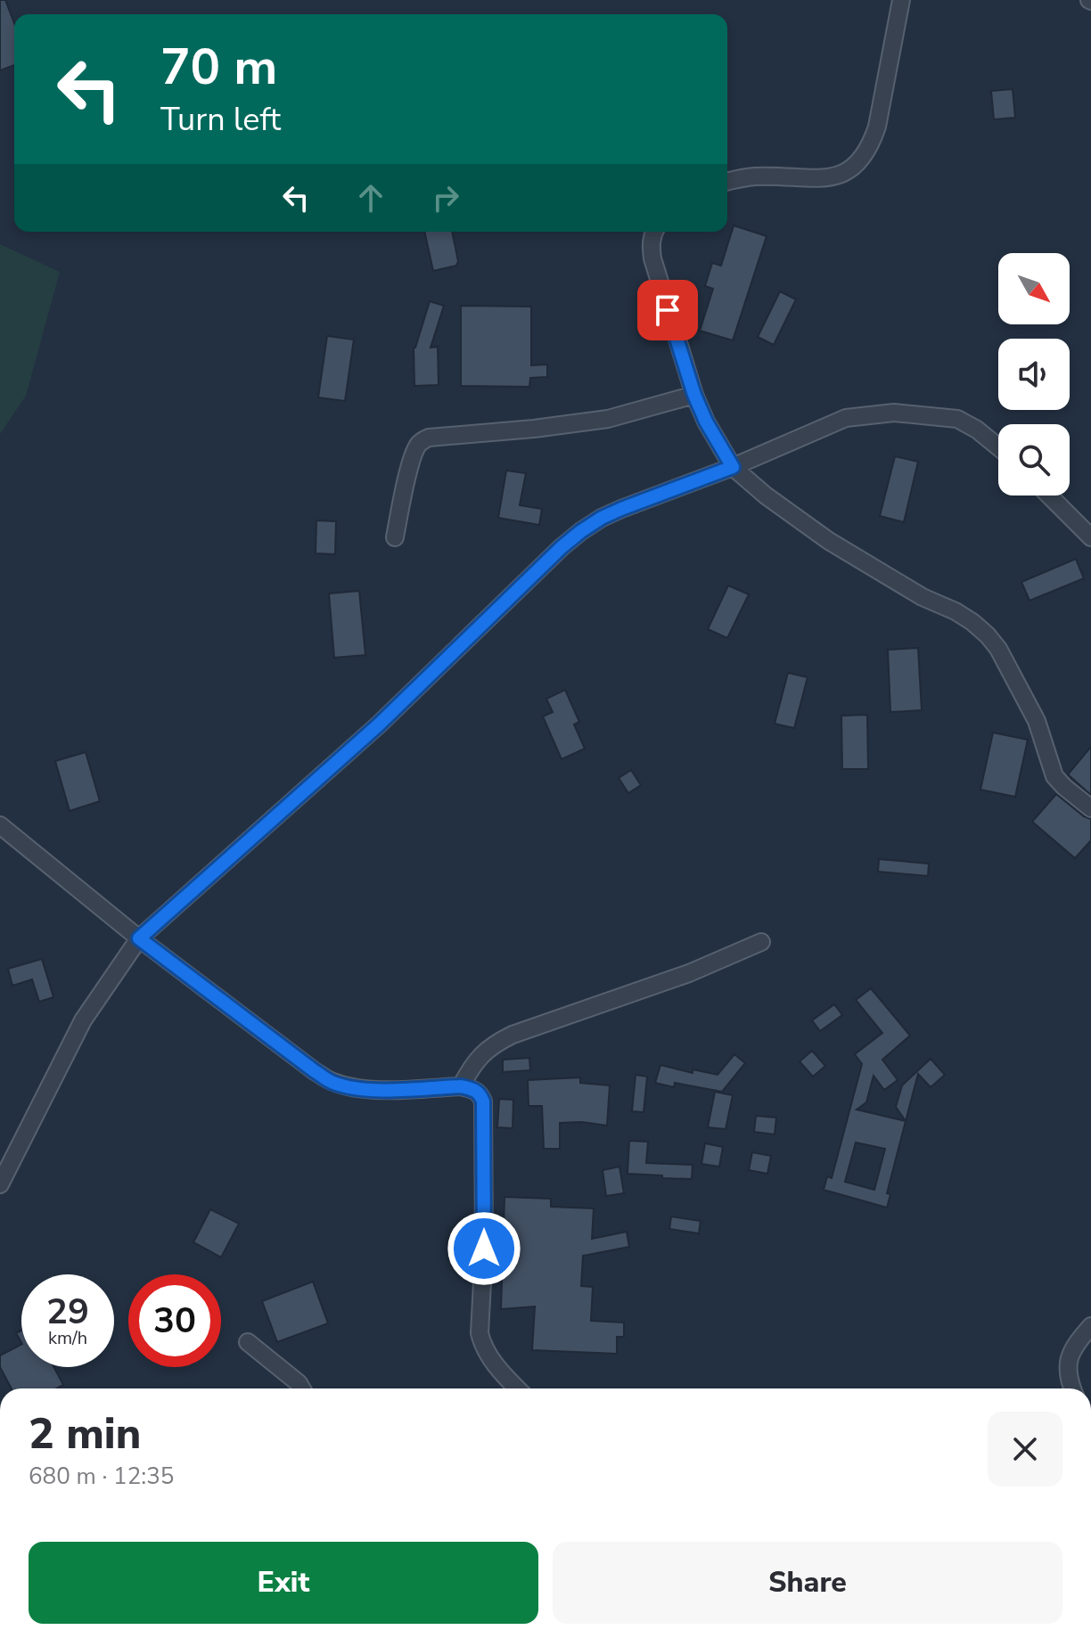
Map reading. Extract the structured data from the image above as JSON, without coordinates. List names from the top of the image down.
{
  "north": "bottom right",
  "page": {
    "turn": ["70 m", "Turn left"],
    "speed": "29 km/h",
    "limit": "30",
    "heading": ["2 min", "680 m · 12:35"],
    "buttons": ["Exit", "Share"]
  }
}
